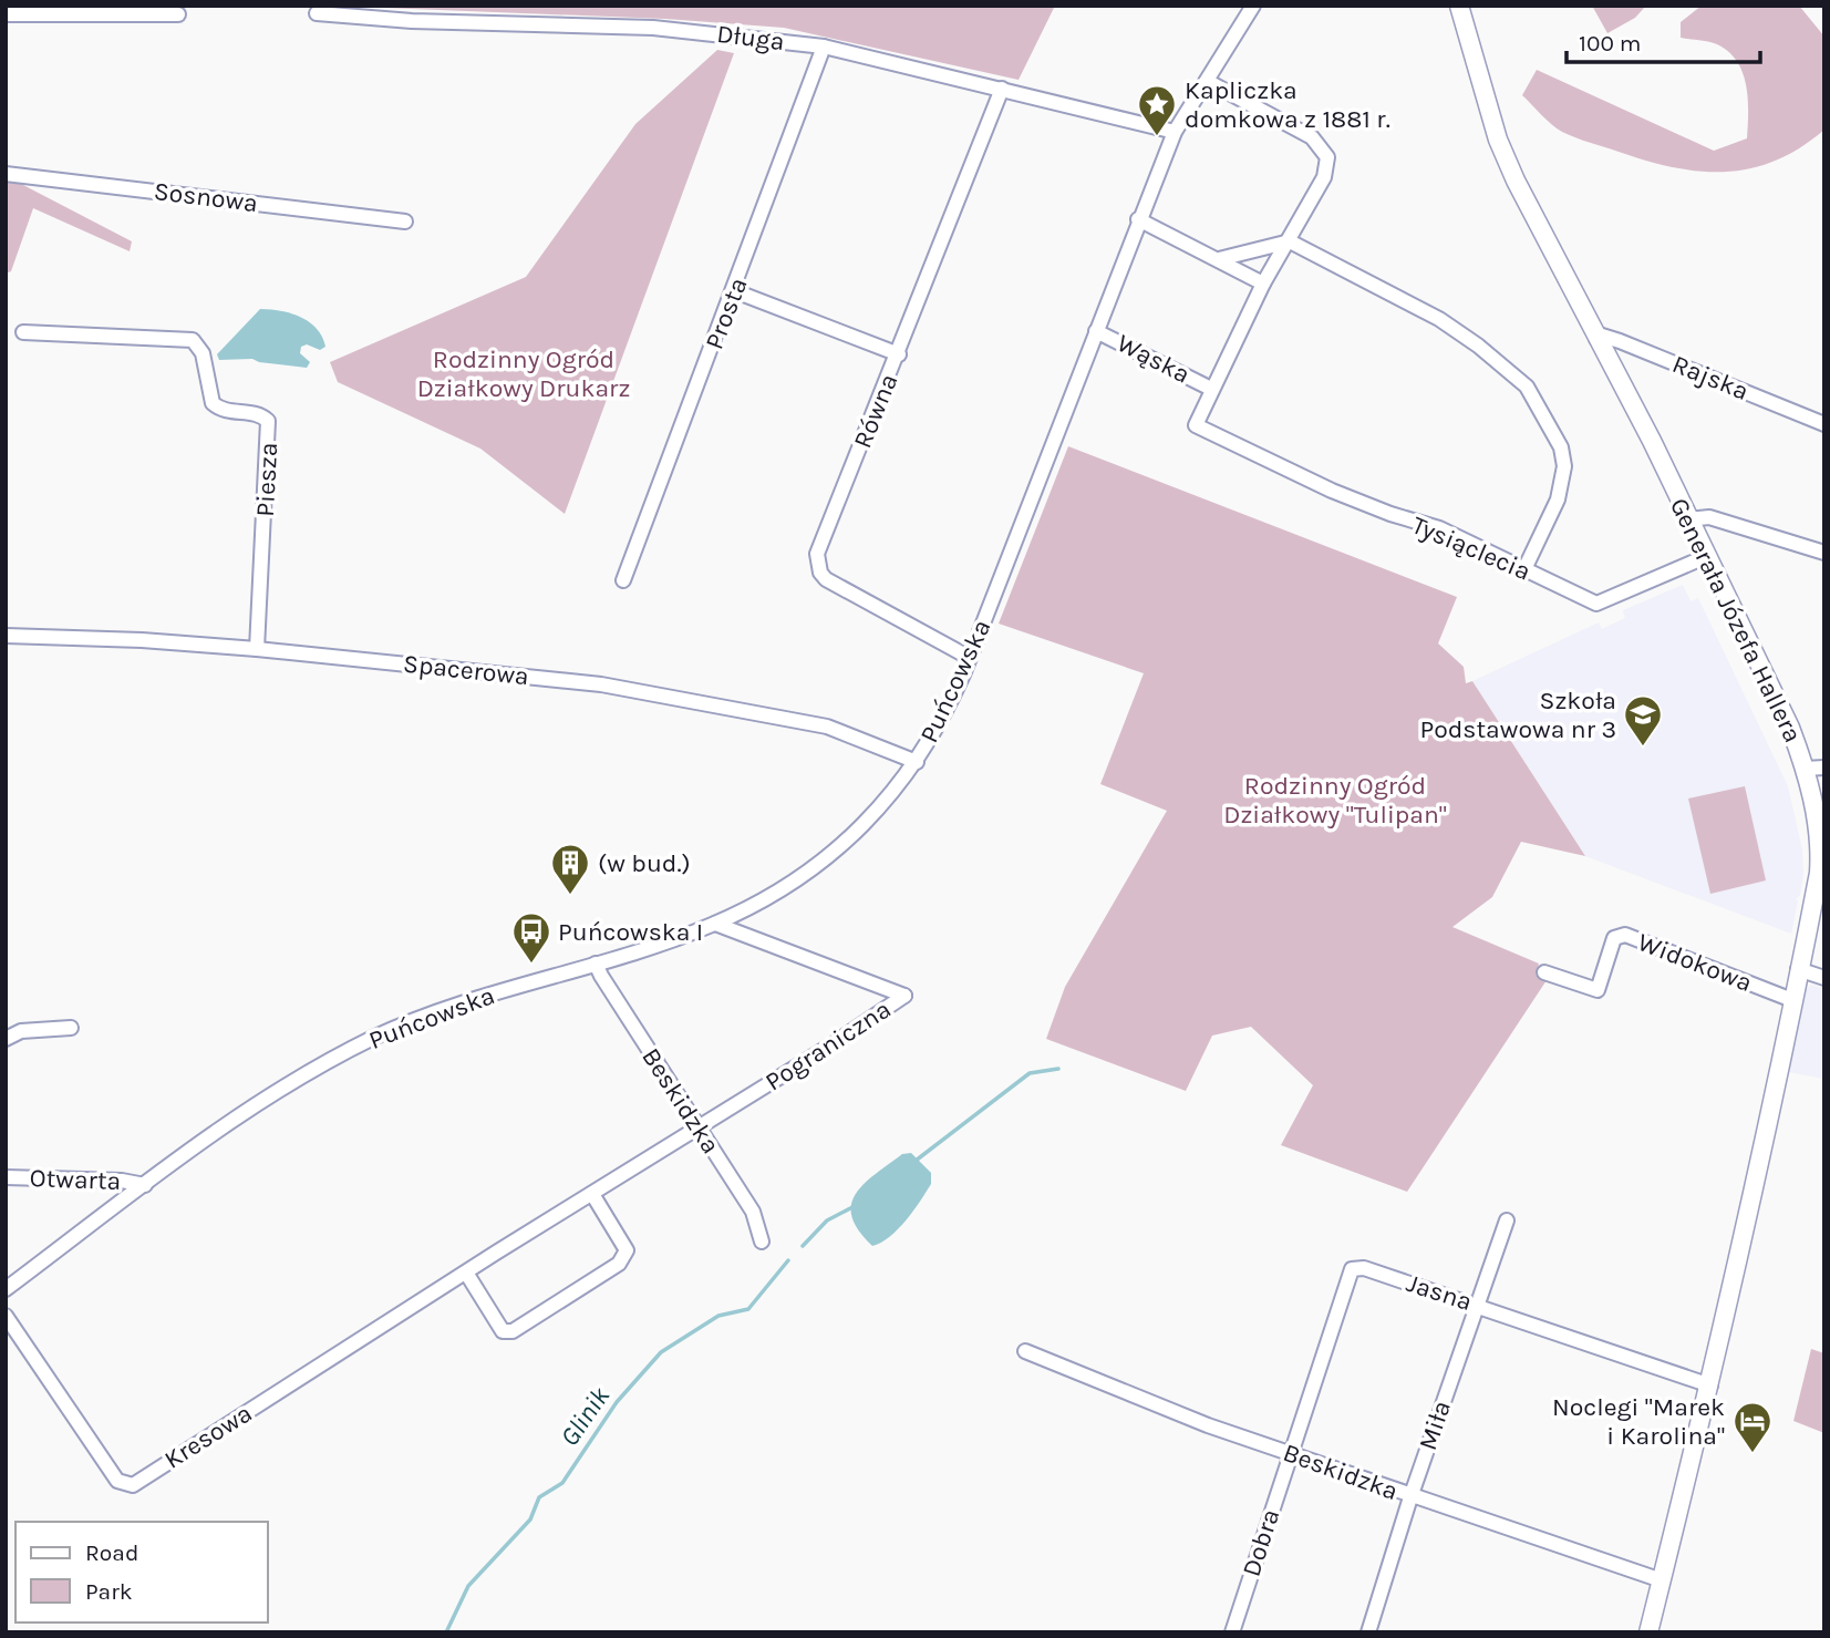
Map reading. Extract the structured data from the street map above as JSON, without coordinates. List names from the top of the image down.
{
  "streets": {
    "street": [
      "Długa",
      "Sosnowa",
      "Prosta",
      "Wąska",
      "Rajska",
      "Równa",
      "Piesza",
      "Tysiąclecia",
      "Generała Józefa Hallera",
      "Spacerowa",
      "Puńcowska",
      "Widokowa",
      "Pograniczna",
      "Beskidzka",
      "Otwarta",
      "Jasna",
      "Miła",
      "Kresowa",
      "Dobra"
    ]
  },
  "crossings": [
    ["Długa", "Prosta"],
    ["Długa", "Równa"],
    ["Długa", "Puńcowska"],
    ["Wąska", "Tysiąclecia"],
    ["Wąska", "Puńcowska"],
    ["Rajska", "Generała Józefa Hallera"],
    ["Równa", "Puńcowska"],
    ["Piesza", "Spacerowa"],
    ["Tysiąclecia", "Generała Józefa Hallera"],
    ["Generała Józefa Hallera", "Widokowa"],
    ["Generała Józefa Hallera", "Beskidzka"],
    ["Generała Józefa Hallera", "Jasna"],
    ["Spacerowa", "Puńcowska"],
    ["Puńcowska", "Pograniczna"],
    ["Puńcowska", "Beskidzka"],
    ["Puńcowska", "Otwarta"],
    ["Pograniczna", "Beskidzka"],
    ["Pograniczna", "Kresowa"],
    ["Beskidzka", "Jasna"],
    ["Beskidzka", "Miła"],
    ["Beskidzka", "Kresowa"],
    ["Beskidzka", "Dobra"],
    ["Jasna", "Miła"],
    ["Jasna", "Dobra"]
  ],
  "water": ["Glinik"],
  "parks": ["Rodzinny Ogród Działkowy Drukarz", "Rodzinny Ogród Działkowy \"Tulipan\""],
  "places": {
    "place": ["Kapliczka domkowa z 1881 r."],
    "school or university": ["Szkoła Podstawowa nr 3"],
    "building": ["(w bud.)"],
    "bus stop": ["Puńcowska I"],
    "hotel": ["Noclegi \"Marek i Karolina\""]
  },
  "legend": ["Road", "Park"],
  "scale_bar": "100 m"
}
